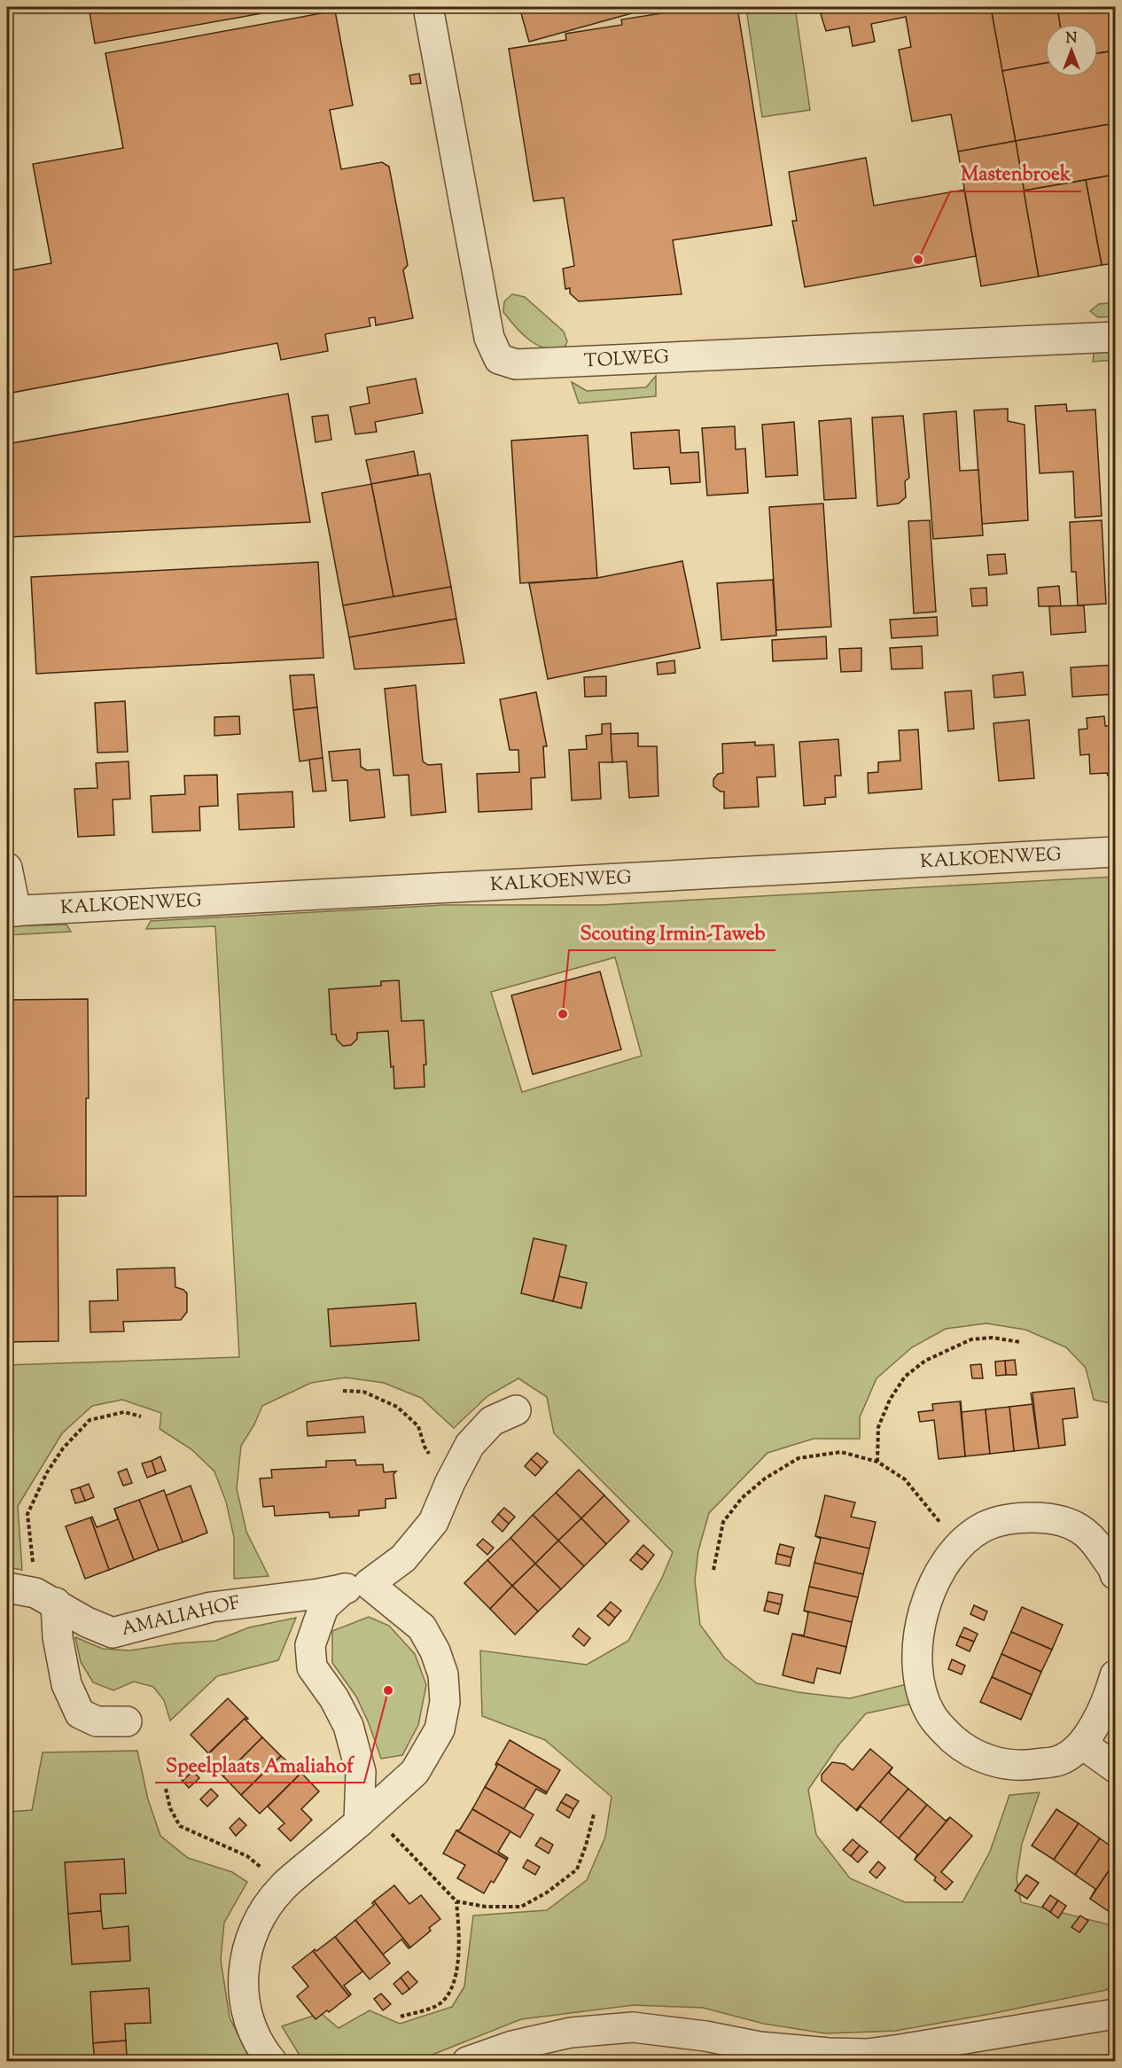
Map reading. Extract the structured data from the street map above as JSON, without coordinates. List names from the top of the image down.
{
  "streets": {
    "street": ["TOLWEG", "KALKOENWEG", "AMALIAHOF"]
  },
  "places": ["Mastenbroek", "Scouting Irmin-Taweb", "Speelplaats Amaliahof"],
  "north": "top"
}
